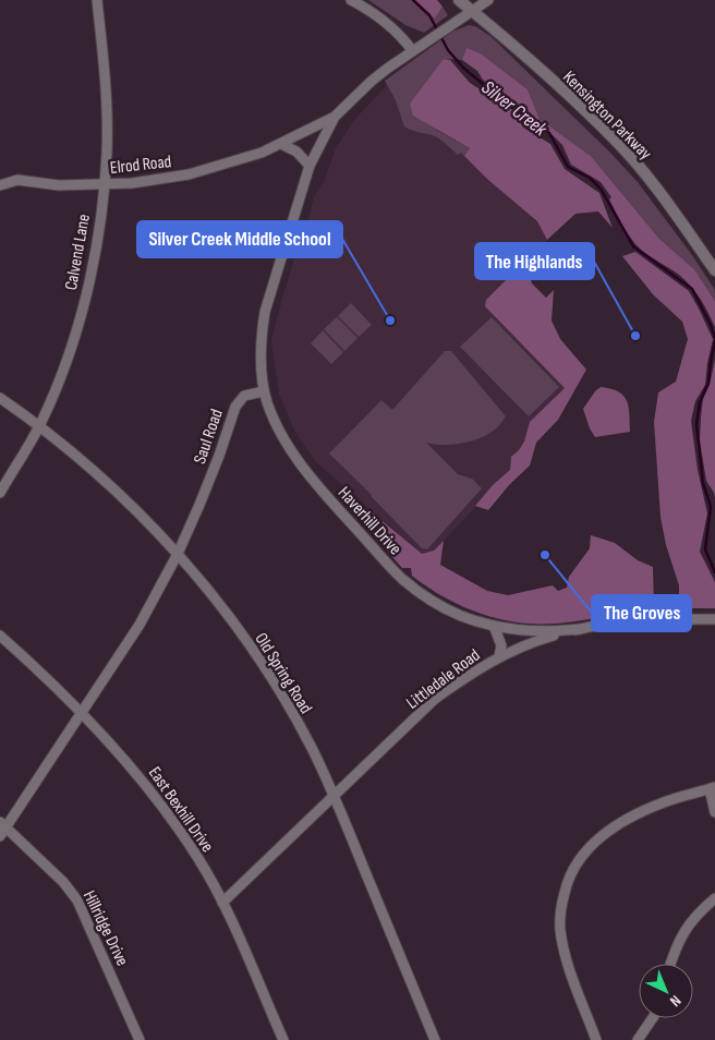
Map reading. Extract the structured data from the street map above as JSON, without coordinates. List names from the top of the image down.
{
  "streets": {
    "street": [
      "Kensington Parkway",
      "Elrod Road",
      "Calvend Lane",
      "Saul Road",
      "Haverhill Drive",
      "Old Spring Road",
      "Littledale Road",
      "East Bexhill Drive",
      "Hillridge Drive"
    ]
  },
  "crossings": [
    ["Elrod Road", "Calvend Lane"],
    ["Calvend Lane", "Old Spring Road"],
    ["Saul Road", "Haverhill Drive"],
    ["Saul Road", "Old Spring Road"],
    ["Saul Road", "East Bexhill Drive"],
    ["Saul Road", "Hillridge Drive"],
    ["Haverhill Drive", "Littledale Road"],
    ["Old Spring Road", "Littledale Road"],
    ["Littledale Road", "East Bexhill Drive"]
  ],
  "water": ["Silver Creek"],
  "places": ["Silver Creek Middle School", "The Highlands", "The Groves"],
  "north": "bottom right"
}
